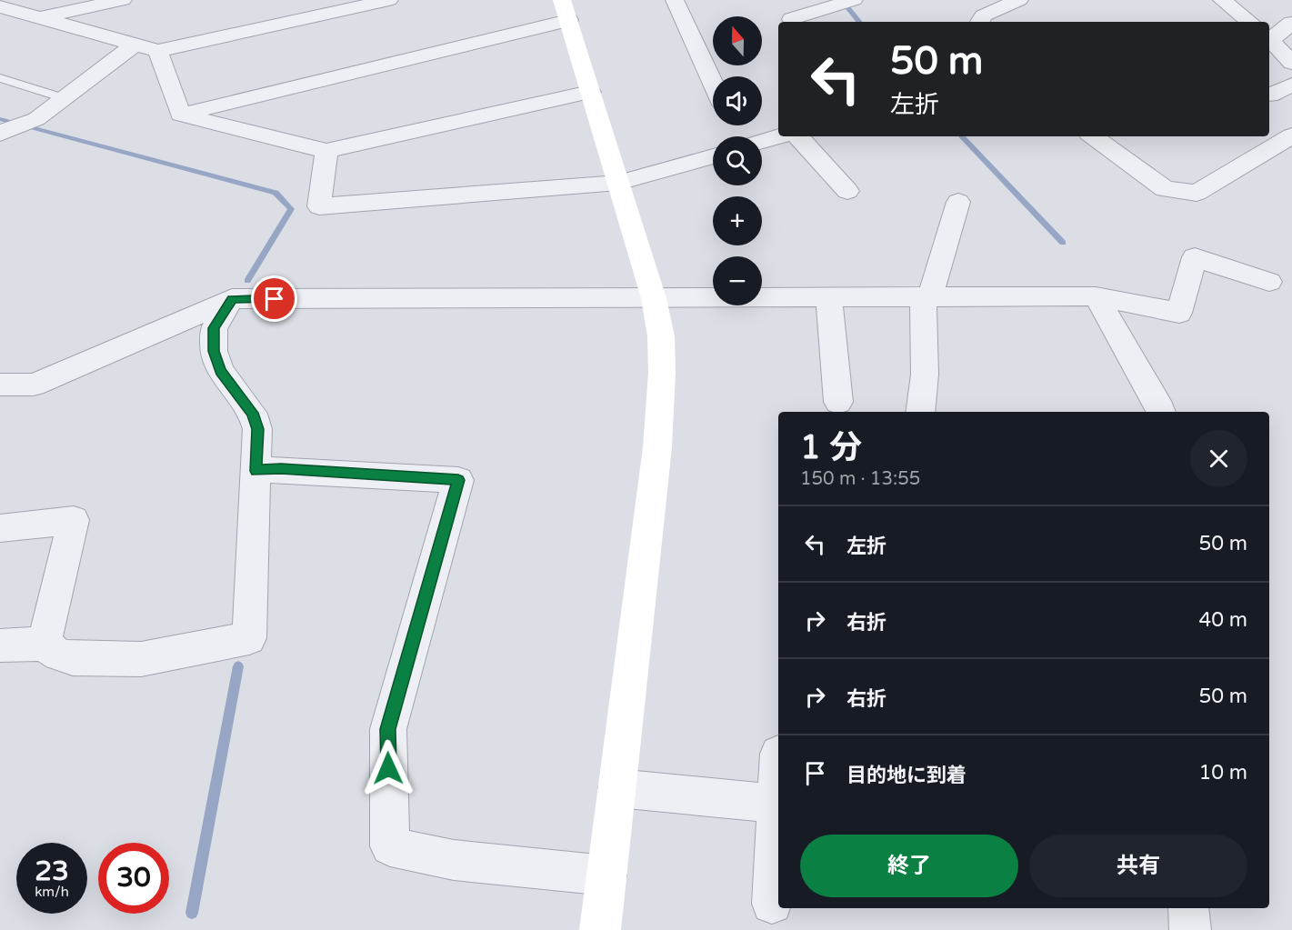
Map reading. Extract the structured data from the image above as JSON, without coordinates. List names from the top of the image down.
{
  "north": "top",
  "page": {
    "map_buttons": ["+", "−"],
    "turn": ["50 m", "左折"],
    "heading": ["1 分", "150 m · 13:55"],
    "list": [
      {
        "name": "左折",
        "value": "50 m"
      },
      {
        "name": "右折",
        "value": "40 m"
      },
      {
        "name": "右折",
        "value": "50 m"
      },
      {
        "name": "目的地に到着",
        "value": "10 m"
      }
    ],
    "buttons": ["終了", "共有"],
    "speed": "23 km/h",
    "limit": "30"
  }
}
